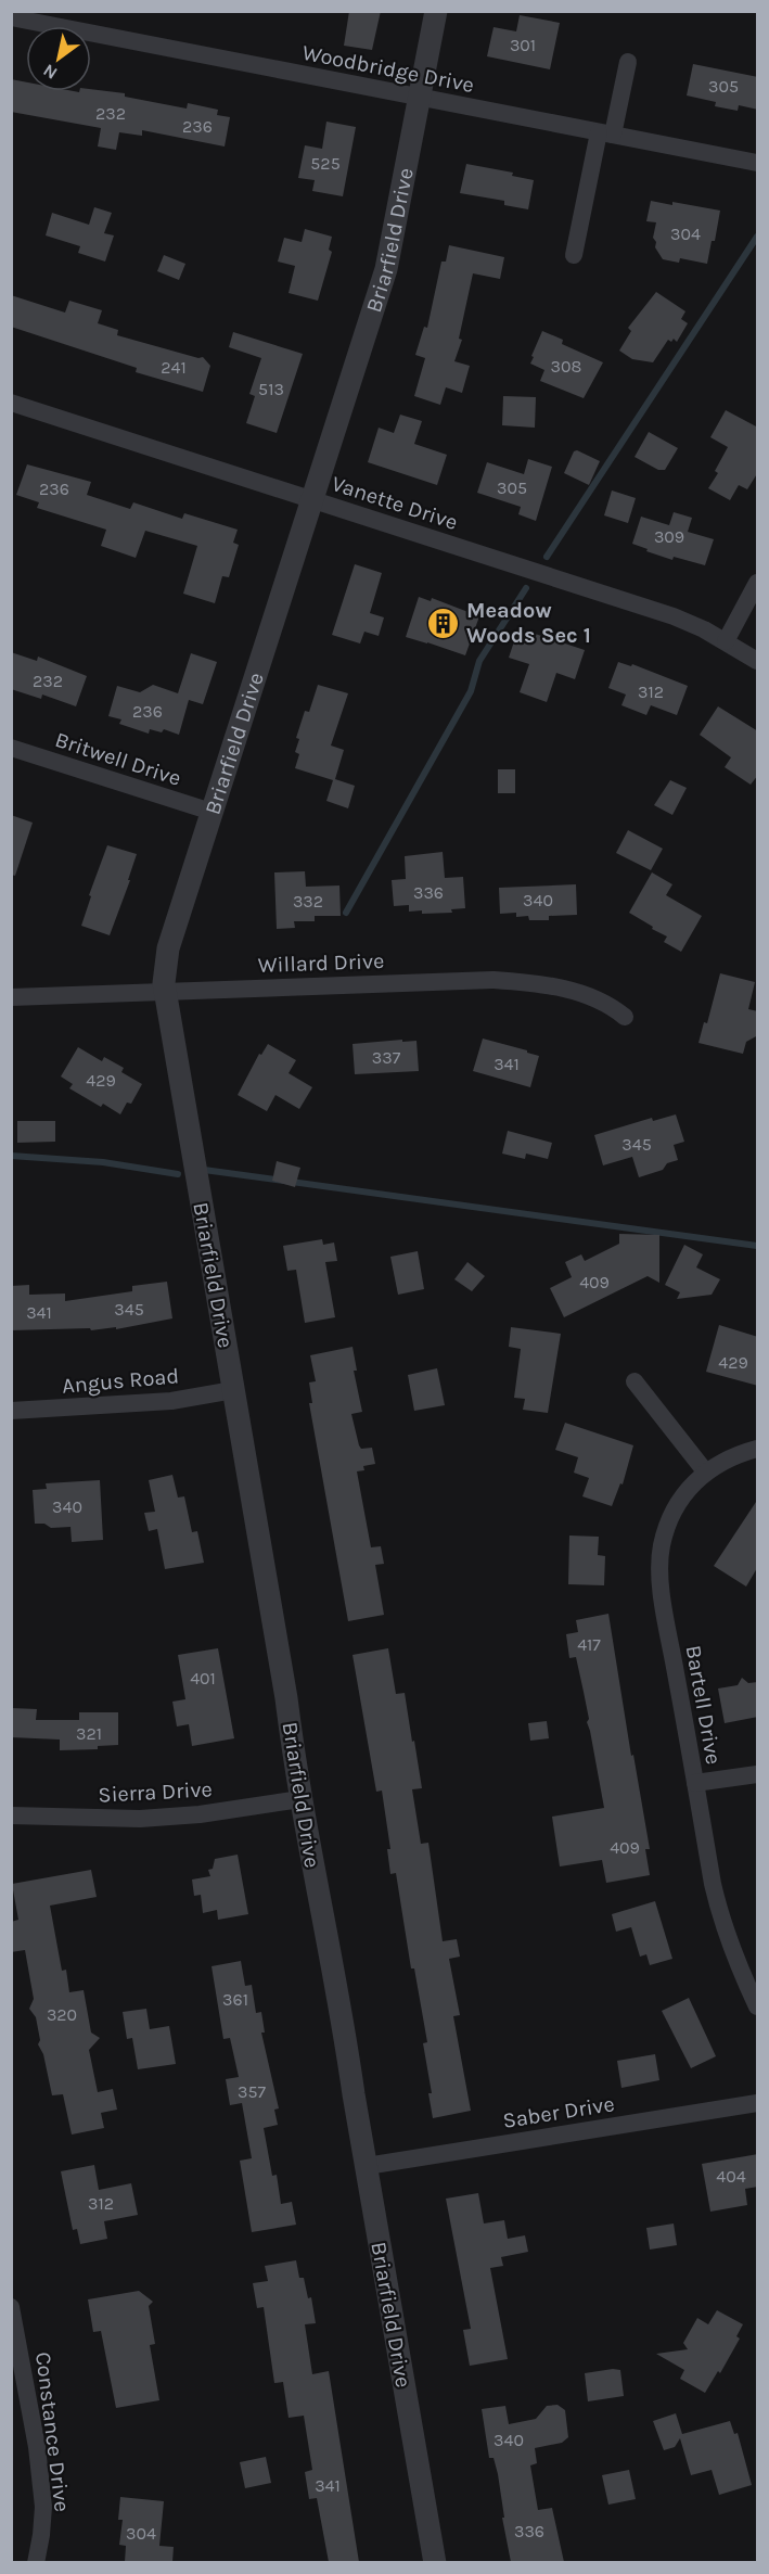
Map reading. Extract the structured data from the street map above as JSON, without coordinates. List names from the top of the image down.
{
  "streets": {
    "street": [
      "Woodbridge Drive",
      "Briarfield Drive",
      "Vanette Drive",
      "Britwell Drive",
      "Willard Drive",
      "Angus Road",
      "Bartell Drive",
      "Sierra Drive",
      "Saber Drive",
      "Constance Drive"
    ]
  },
  "crossings": [
    ["Woodbridge Drive", "Briarfield Drive"],
    ["Briarfield Drive", "Vanette Drive"],
    ["Briarfield Drive", "Britwell Drive"],
    ["Briarfield Drive", "Willard Drive"],
    ["Briarfield Drive", "Angus Road"],
    ["Briarfield Drive", "Sierra Drive"],
    ["Briarfield Drive", "Saber Drive"]
  ],
  "places": {
    "building": ["Meadow Woods Sec 1"]
  },
  "house_numbers": [
    "301",
    "305",
    "232",
    "236",
    "525",
    "304",
    "308",
    "241",
    "513",
    "305",
    "236",
    "309",
    "232",
    "312",
    "236",
    "336",
    "340",
    "332",
    "337",
    "341",
    "429",
    "345",
    "409",
    "345",
    "341",
    "429",
    "340",
    "417",
    "401",
    "321",
    "409",
    "361",
    "320",
    "357",
    "404",
    "312",
    "340",
    "341",
    "336",
    "304"
  ],
  "north": "bottom left"
}
